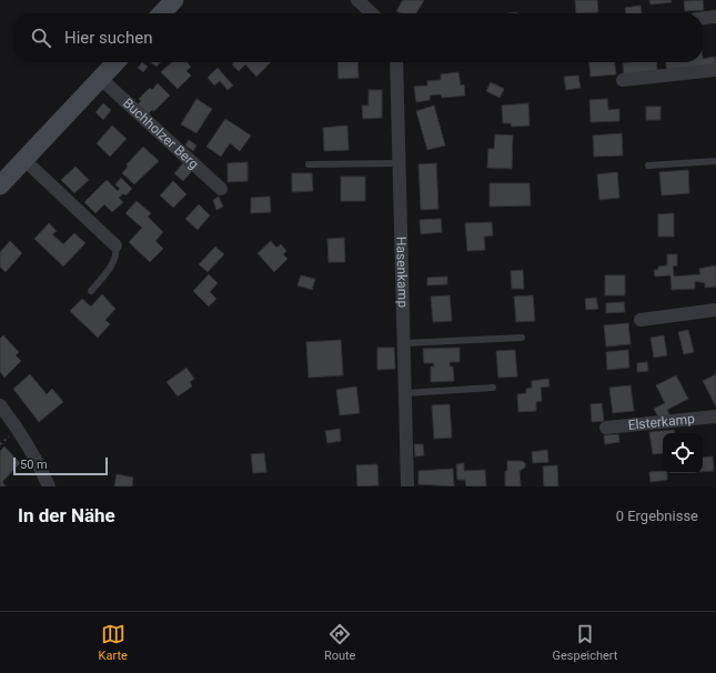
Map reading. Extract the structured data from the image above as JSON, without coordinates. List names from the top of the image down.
{
  "streets": {
    "street": ["Buchholzer Berg", "Hasenkamp", "Elsterkamp"]
  },
  "scale_bar": "50 m",
  "page": {
    "search": "Hier suchen",
    "scale": "50 m",
    "heading": ["In der Nähe", "0 Ergebnisse"],
    "nav": ["Karte", "Route", "Gespeichert"]
  }
}
